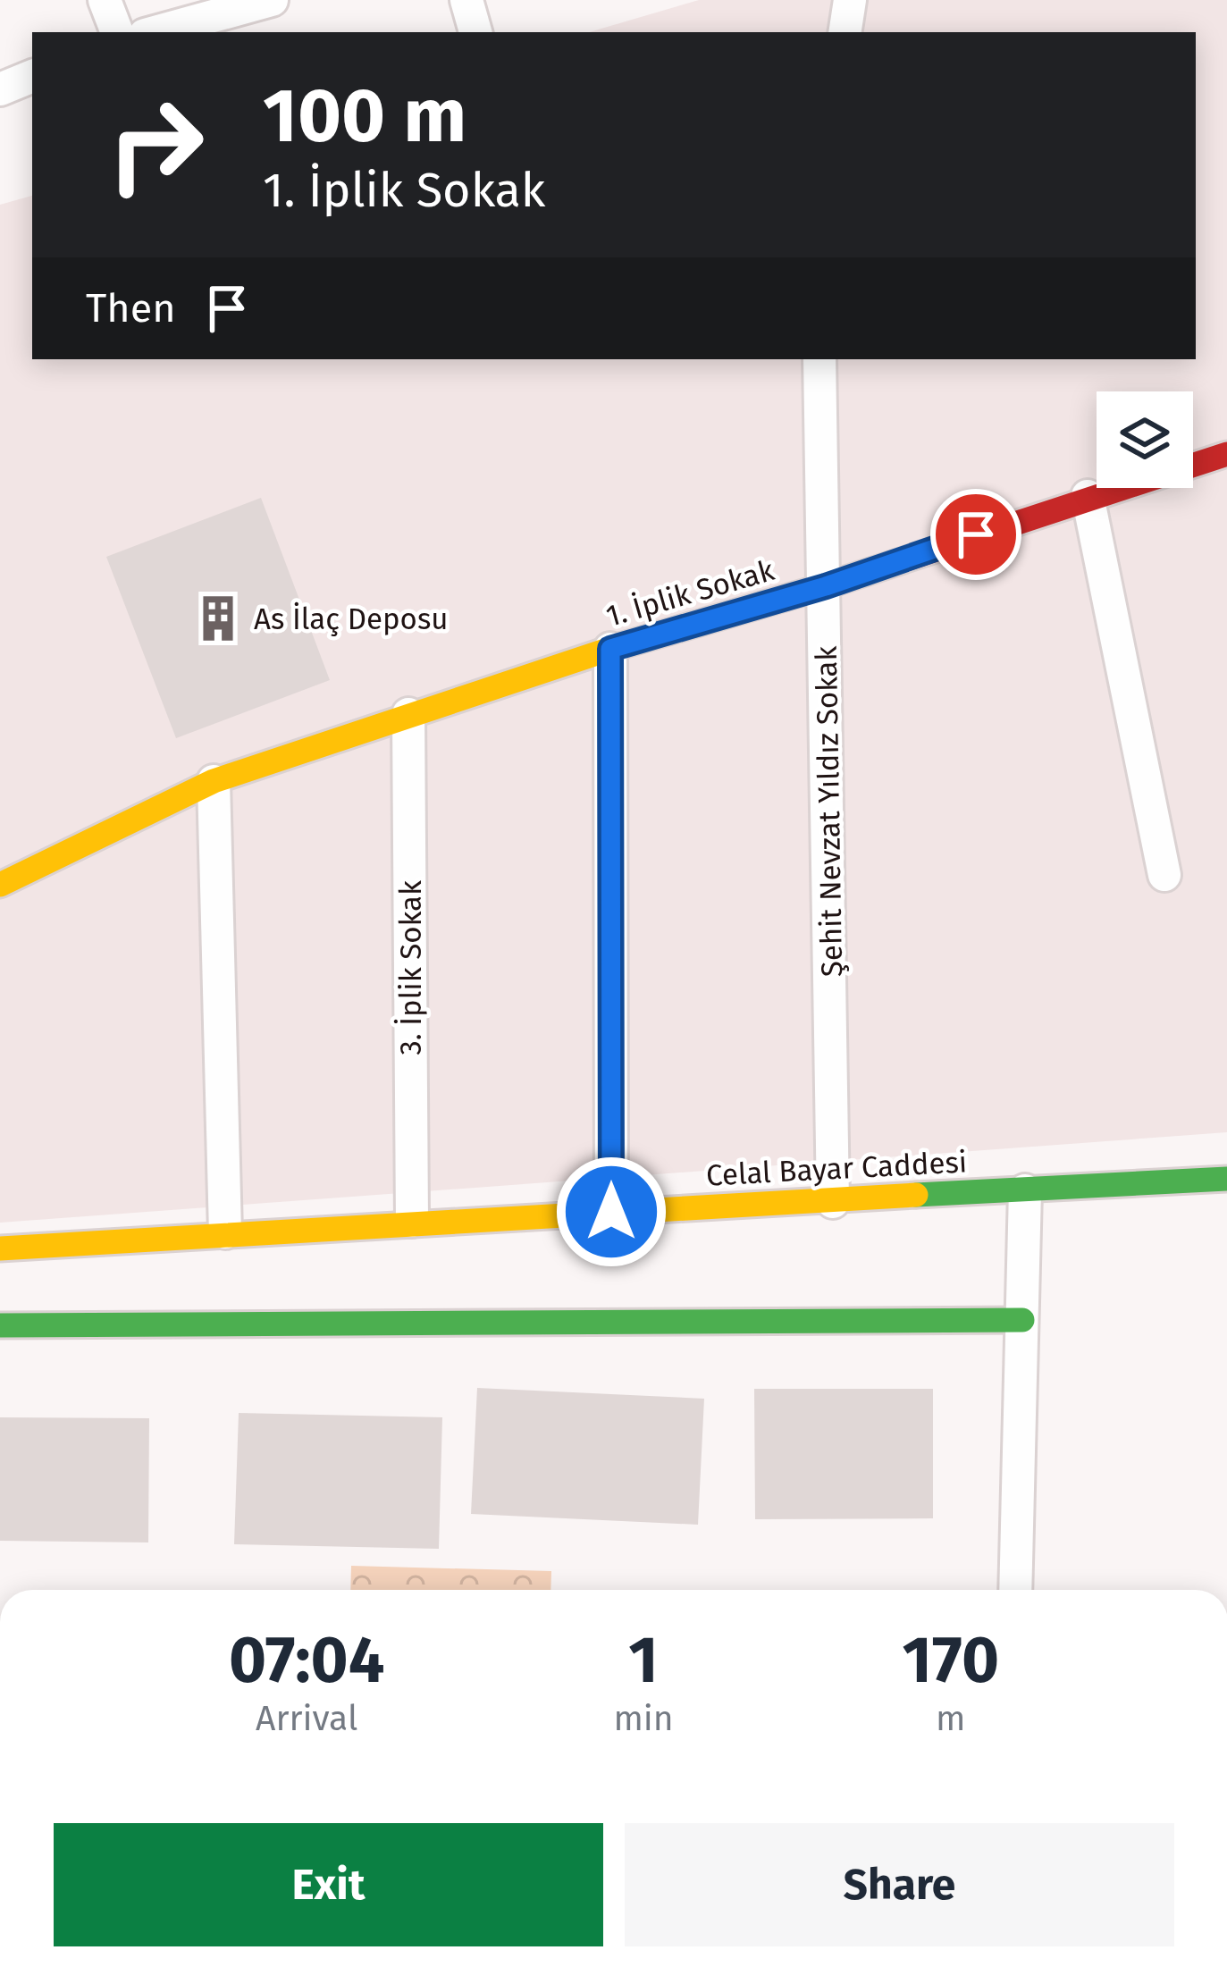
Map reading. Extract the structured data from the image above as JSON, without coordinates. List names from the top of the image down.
{
  "streets": {
    "street": [
      "1. İplik Sokak",
      "Şehit Nevzat Yıldız Sokak",
      "3. İplik Sokak",
      "Celal Bayar Caddesi"
    ]
  },
  "crossings": [
    ["1. İplik Sokak", "Şehit Nevzat Yıldız Sokak"],
    ["1. İplik Sokak", "3. İplik Sokak"],
    ["Şehit Nevzat Yıldız Sokak", "Celal Bayar Caddesi"],
    ["3. İplik Sokak", "Celal Bayar Caddesi"]
  ],
  "places": {
    "building": ["As İlaç Deposu"]
  },
  "page": {
    "turn": ["100 m", "1. İplik Sokak"],
    "then": "Then",
    "eta": [
      "07:04",
      "Arrival",
      "1",
      "min",
      "170",
      "m"
    ],
    "buttons": ["Exit", "Share"]
  }
}
